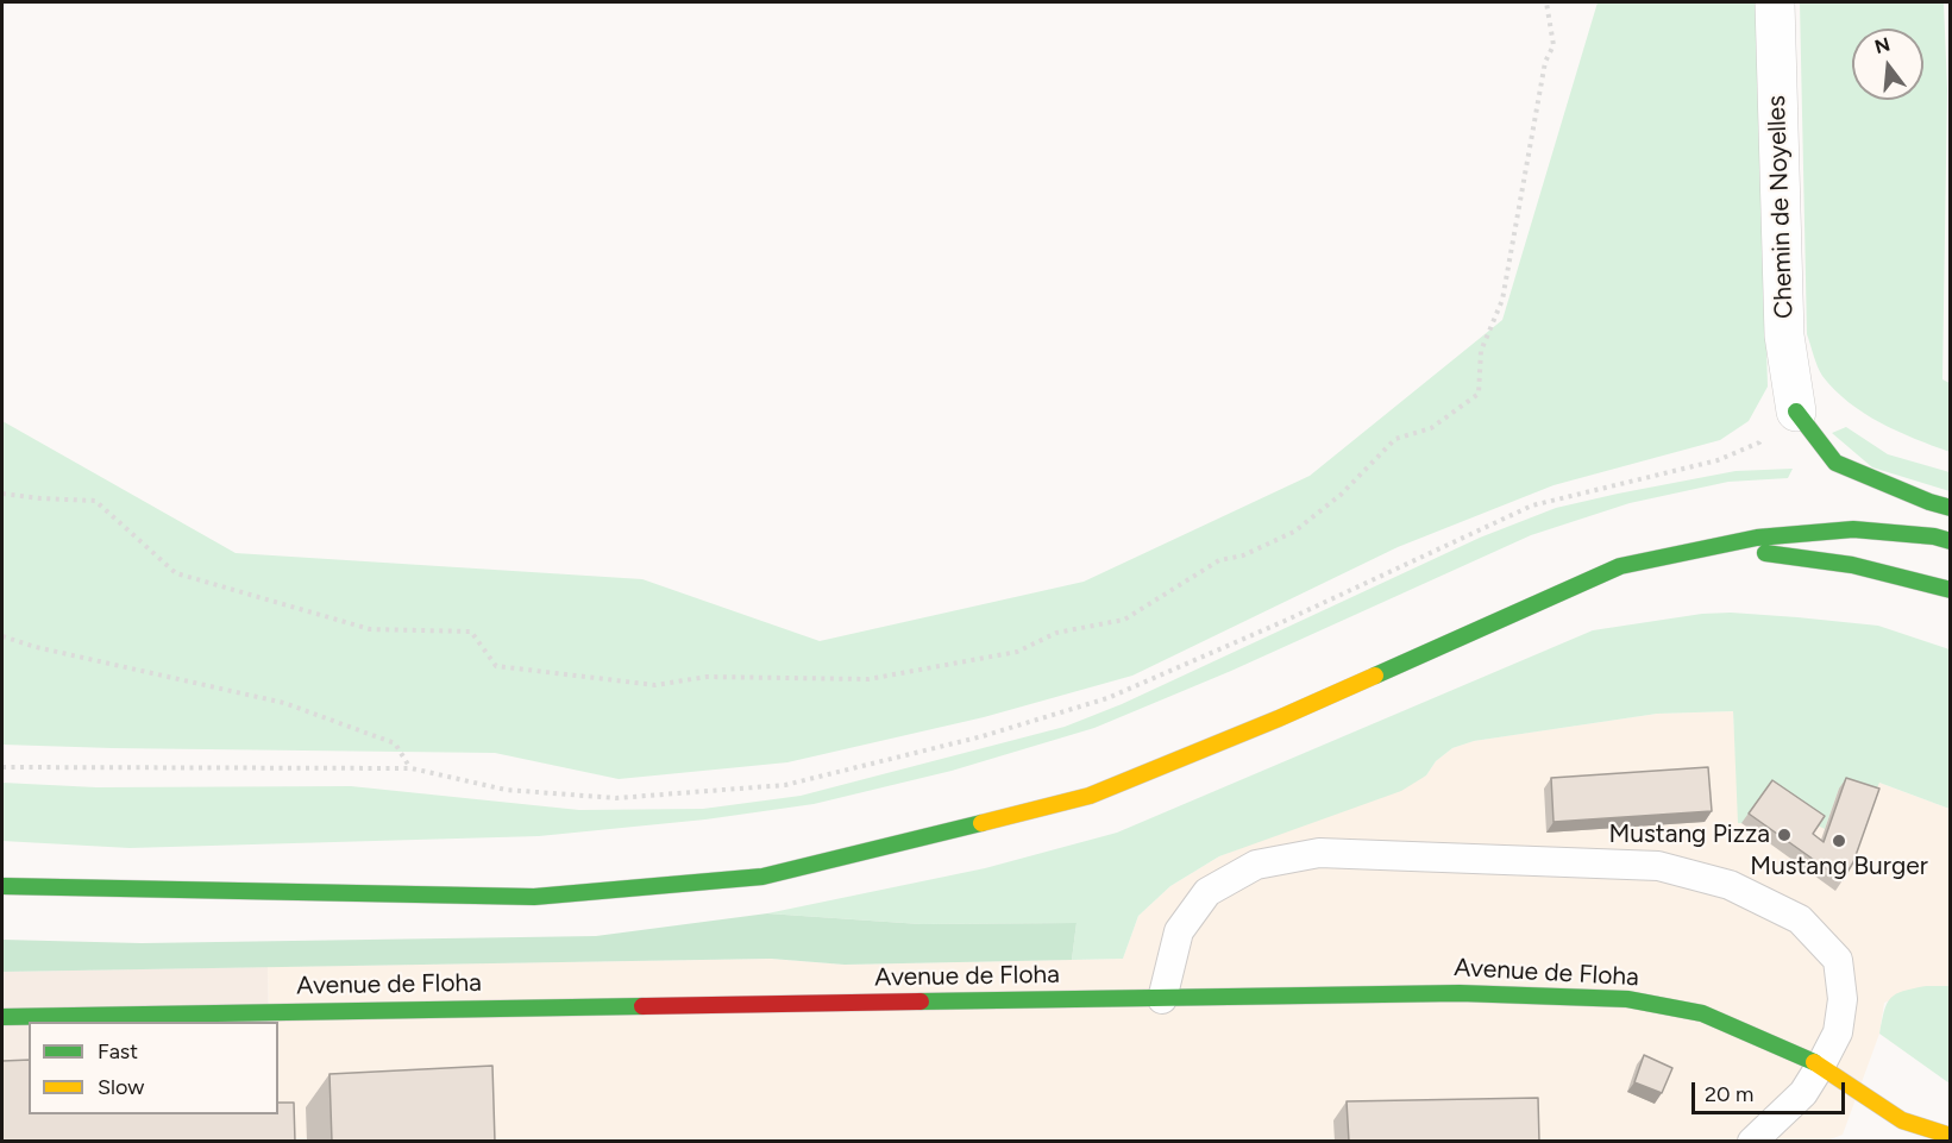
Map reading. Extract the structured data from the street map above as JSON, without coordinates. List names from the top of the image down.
{
  "streets": {
    "main road": ["Avenue de Floha"],
    "street": ["Chemin de Noyelles"]
  },
  "places": ["Mustang Pizza", "Mustang Burger"],
  "legend": ["Fast", "Slow"],
  "scale_bar": "20 m",
  "north": "top"
}
